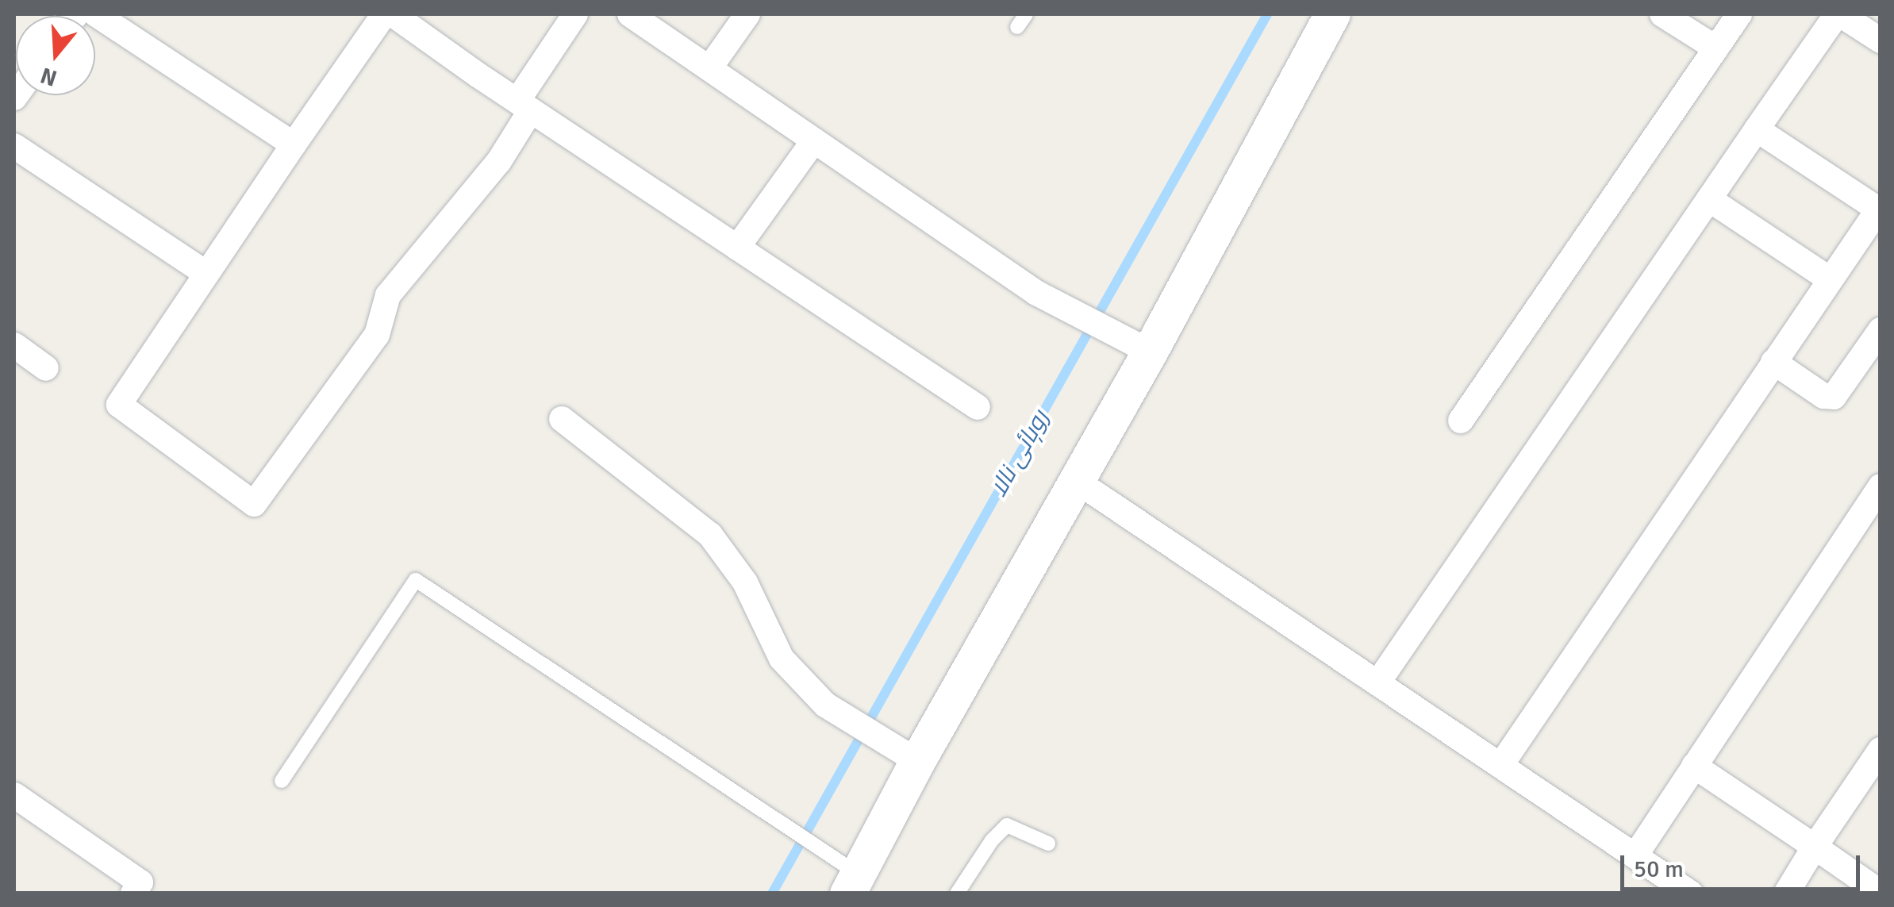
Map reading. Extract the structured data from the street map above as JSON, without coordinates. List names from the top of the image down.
{
  "water": ["روہائی نالا"],
  "scale_bar": "50 m",
  "north": "bottom"
}
